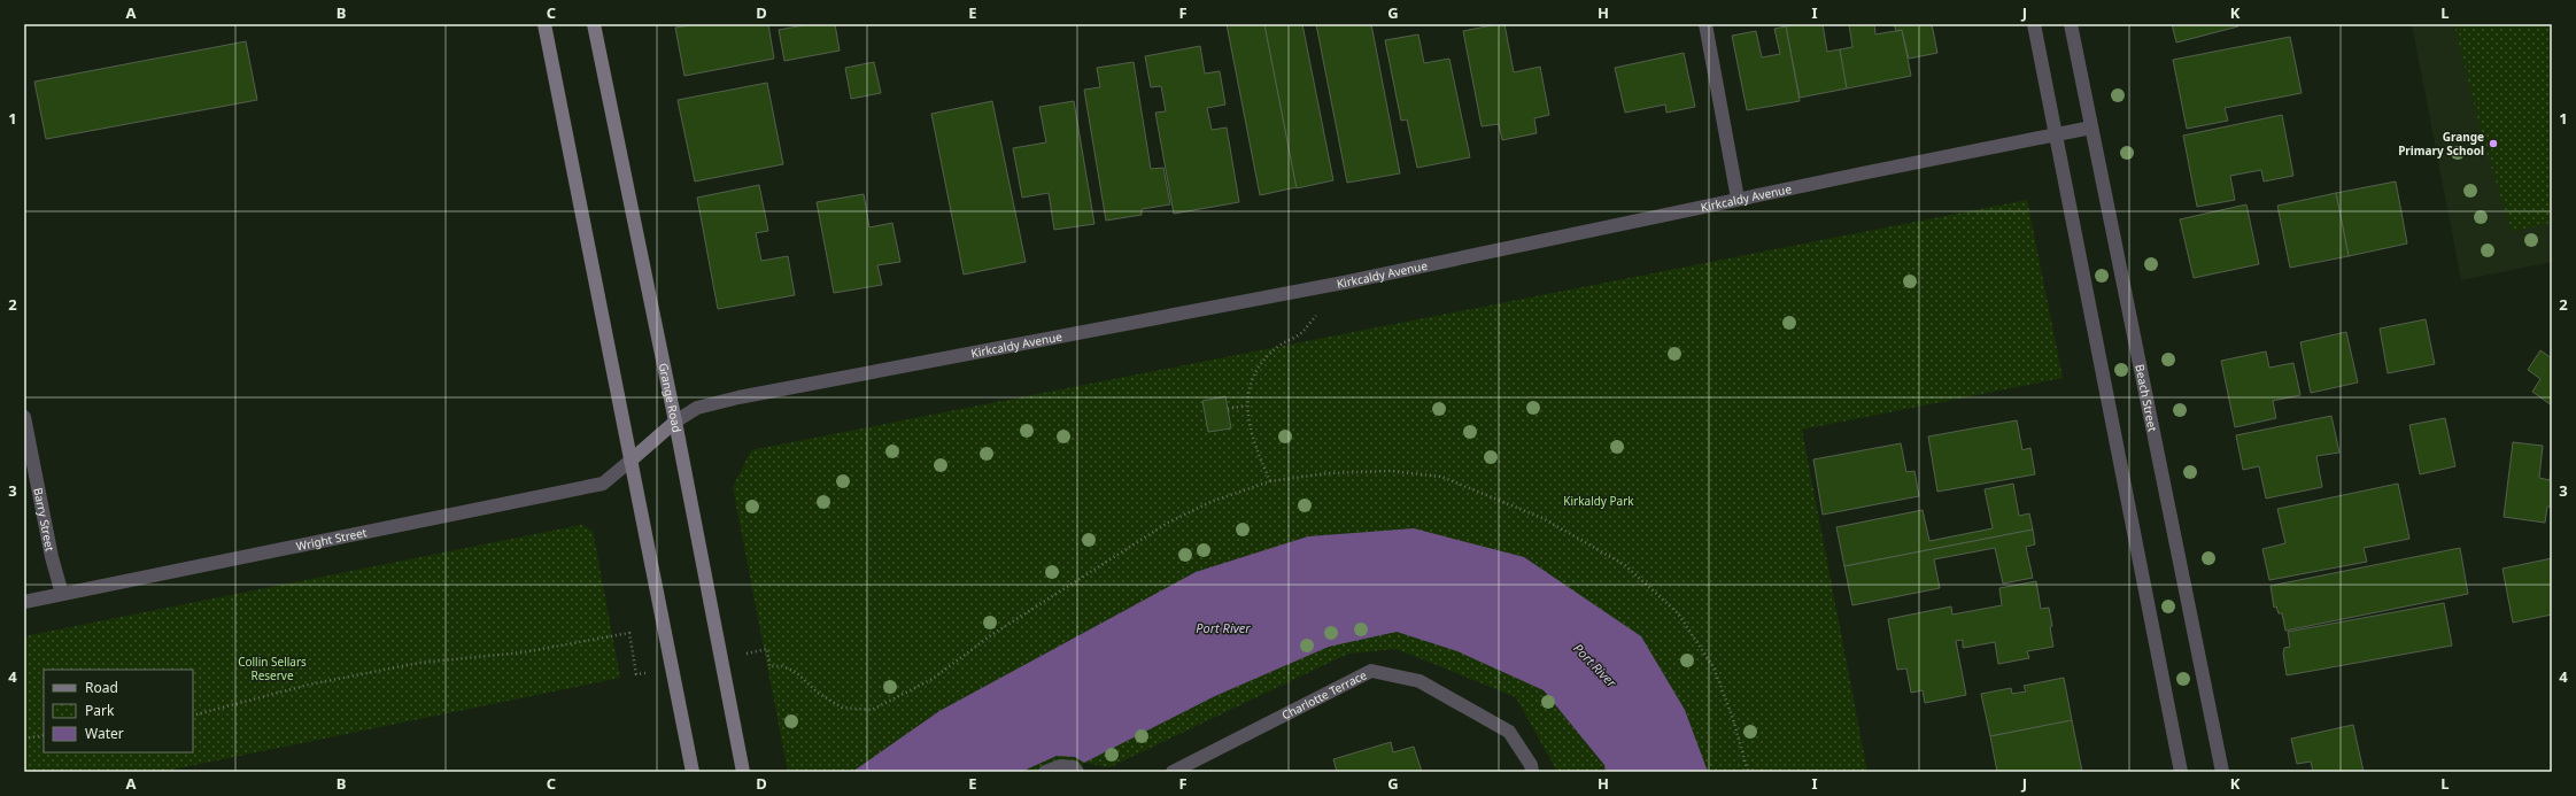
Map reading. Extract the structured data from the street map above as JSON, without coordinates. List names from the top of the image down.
{
  "streets": {
    "main road": ["Grange Road"],
    "street": [
      "Kirkcaldy Avenue",
      "Beach Street",
      "Barry Street",
      "Wright Street",
      "Charlotte Terrace"
    ]
  },
  "crossings": [
    ["Kirkcaldy Avenue", "Grange Road"],
    ["Kirkcaldy Avenue", "Beach Street"],
    ["Barry Street", "Wright Street"]
  ],
  "water": ["Port River"],
  "parks": ["Kirkaldy Park", "Collin Sellars Reserve"],
  "places": ["Grange Primary School"],
  "legend": ["Road", "Park", "Water"],
  "grid": {
    "columns": [
      "A",
      "B",
      "C",
      "D",
      "E",
      "F",
      "G",
      "H",
      "I",
      "J",
      "K",
      "L"
    ],
    "rows": [
      "1",
      "2",
      "3",
      "4"
    ]
  }
}
